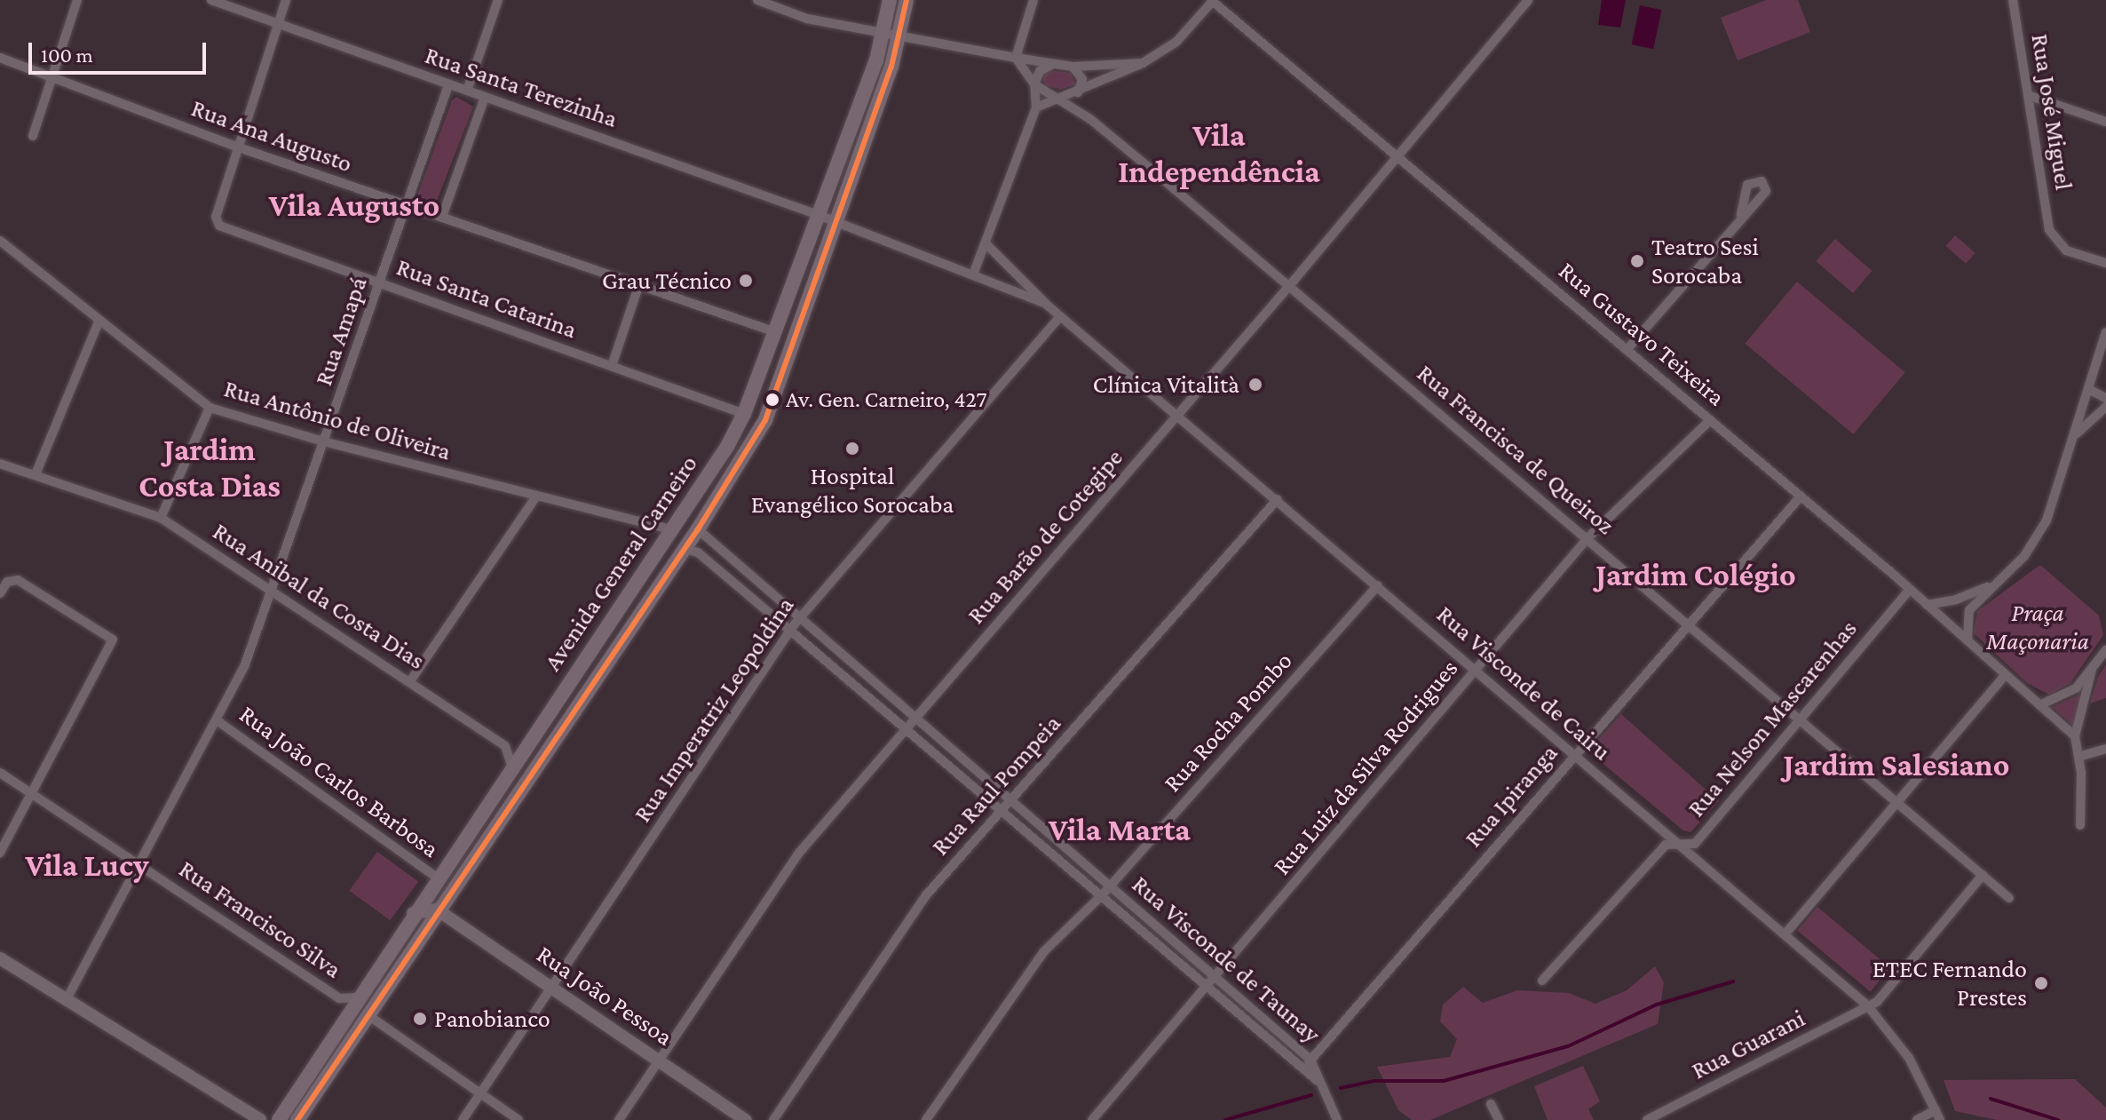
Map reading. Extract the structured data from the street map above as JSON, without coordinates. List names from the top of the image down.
{
  "streets": {
    "main road": ["Avenida General Carneiro", "Rua João Pessoa"],
    "street": [
      "Rua Santa Terezinha",
      "Rua José Miguel",
      "Rua Ana Augusto",
      "Rua Santa Catarina",
      "Rua Amapá",
      "Rua Gustavo Teixeira",
      "Rua Antônio de Oliveira",
      "Rua Francisca de Queiroz",
      "Rua Barão de Cotegipe",
      "Rua Anibal da Costa Dias",
      "Rua Visconde de Cairu",
      "Rua Imperatriz Leopoldina",
      "Rua Nelson Mascarenhas",
      "Rua Rocha Pombo",
      "Rua Luiz da Silva Rodrigues",
      "Rua João Carlos Barbosa",
      "Rua Raul Pompeia",
      "Rua Ipiranga",
      "Rua Francisco Silva",
      "Rua Visconde de Taunay",
      "Rua Guarani"
    ]
  },
  "crossings": [
    ["Rua Santa Terezinha", "Rua Amapá"],
    ["Rua Santa Terezinha", "Avenida General Carneiro"],
    ["Rua Ana Augusto", "Rua Santa Catarina"],
    ["Rua Ana Augusto", "Rua Amapá"],
    ["Rua Ana Augusto", "Avenida General Carneiro"],
    ["Rua Santa Catarina", "Rua Amapá"],
    ["Rua Santa Catarina", "Avenida General Carneiro"],
    ["Rua Amapá", "Rua Antônio de Oliveira"],
    ["Rua Amapá", "Rua Anibal da Costa Dias"],
    ["Rua Amapá", "Rua João Carlos Barbosa"],
    ["Rua Amapá", "Rua Francisco Silva"],
    ["Rua Gustavo Teixeira", "Rua Barão de Cotegipe"],
    ["Rua Gustavo Teixeira", "Rua Nelson Mascarenhas"],
    ["Rua Gustavo Teixeira", "Rua Luiz da Silva Rodrigues"],
    ["Rua Gustavo Teixeira", "Rua Ipiranga"],
    ["Rua Antônio de Oliveira", "Avenida General Carneiro"],
    ["Rua Francisca de Queiroz", "Rua Barão de Cotegipe"],
    ["Rua Francisca de Queiroz", "Rua Nelson Mascarenhas"],
    ["Rua Francisca de Queiroz", "Rua Luiz da Silva Rodrigues"],
    ["Rua Francisca de Queiroz", "Rua Ipiranga"],
    ["Rua Francisca de Queiroz", "Rua Guarani"],
    ["Rua Barão de Cotegipe", "Rua Visconde de Cairu"],
    ["Rua Barão de Cotegipe", "Rua Visconde de Taunay"],
    ["Rua Barão de Cotegipe", "Rua João Pessoa"],
    ["Avenida General Carneiro", "Rua Anibal da Costa Dias"],
    ["Avenida General Carneiro", "Rua Visconde de Cairu"],
    ["Avenida General Carneiro", "Rua João Carlos Barbosa"],
    ["Avenida General Carneiro", "Rua Francisco Silva"],
    ["Avenida General Carneiro", "Rua Visconde de Taunay"],
    ["Avenida General Carneiro", "Rua João Pessoa"],
    ["Rua Visconde de Cairu", "Rua Imperatriz Leopoldina"],
    ["Rua Visconde de Cairu", "Rua Nelson Mascarenhas"],
    ["Rua Visconde de Cairu", "Rua Rocha Pombo"],
    ["Rua Visconde de Cairu", "Rua Luiz da Silva Rodrigues"],
    ["Rua Visconde de Cairu", "Rua Raul Pompeia"],
    ["Rua Visconde de Cairu", "Rua Ipiranga"],
    ["Rua Visconde de Cairu", "Rua Guarani"],
    ["Rua Imperatriz Leopoldina", "Rua Visconde de Taunay"],
    ["Rua Imperatriz Leopoldina", "Rua João Pessoa"],
    ["Rua Rocha Pombo", "Rua Visconde de Taunay"],
    ["Rua Luiz da Silva Rodrigues", "Rua Visconde de Taunay"],
    ["Rua Raul Pompeia", "Rua Visconde de Taunay"],
    ["Rua Ipiranga", "Rua Visconde de Taunay"]
  ],
  "districts": [
    "Vila Independência",
    "Vila Augusto",
    "Jardim Costa Dias",
    "Jardim Colégio",
    "Jardim Salesiano",
    "Vila Marta",
    "Vila Lucy"
  ],
  "parks": ["Praça Maçonaria"],
  "places": [
    "Teatro Sesi Sorocaba",
    "Grau Técnico",
    "Clínica Vitalità",
    "Av. Gen. Carneiro, 427",
    "Hospital Evangélico Sorocaba",
    "ETEC Fernando Prestes",
    "Panobianco"
  ],
  "scale_bar": "100 m"
}
